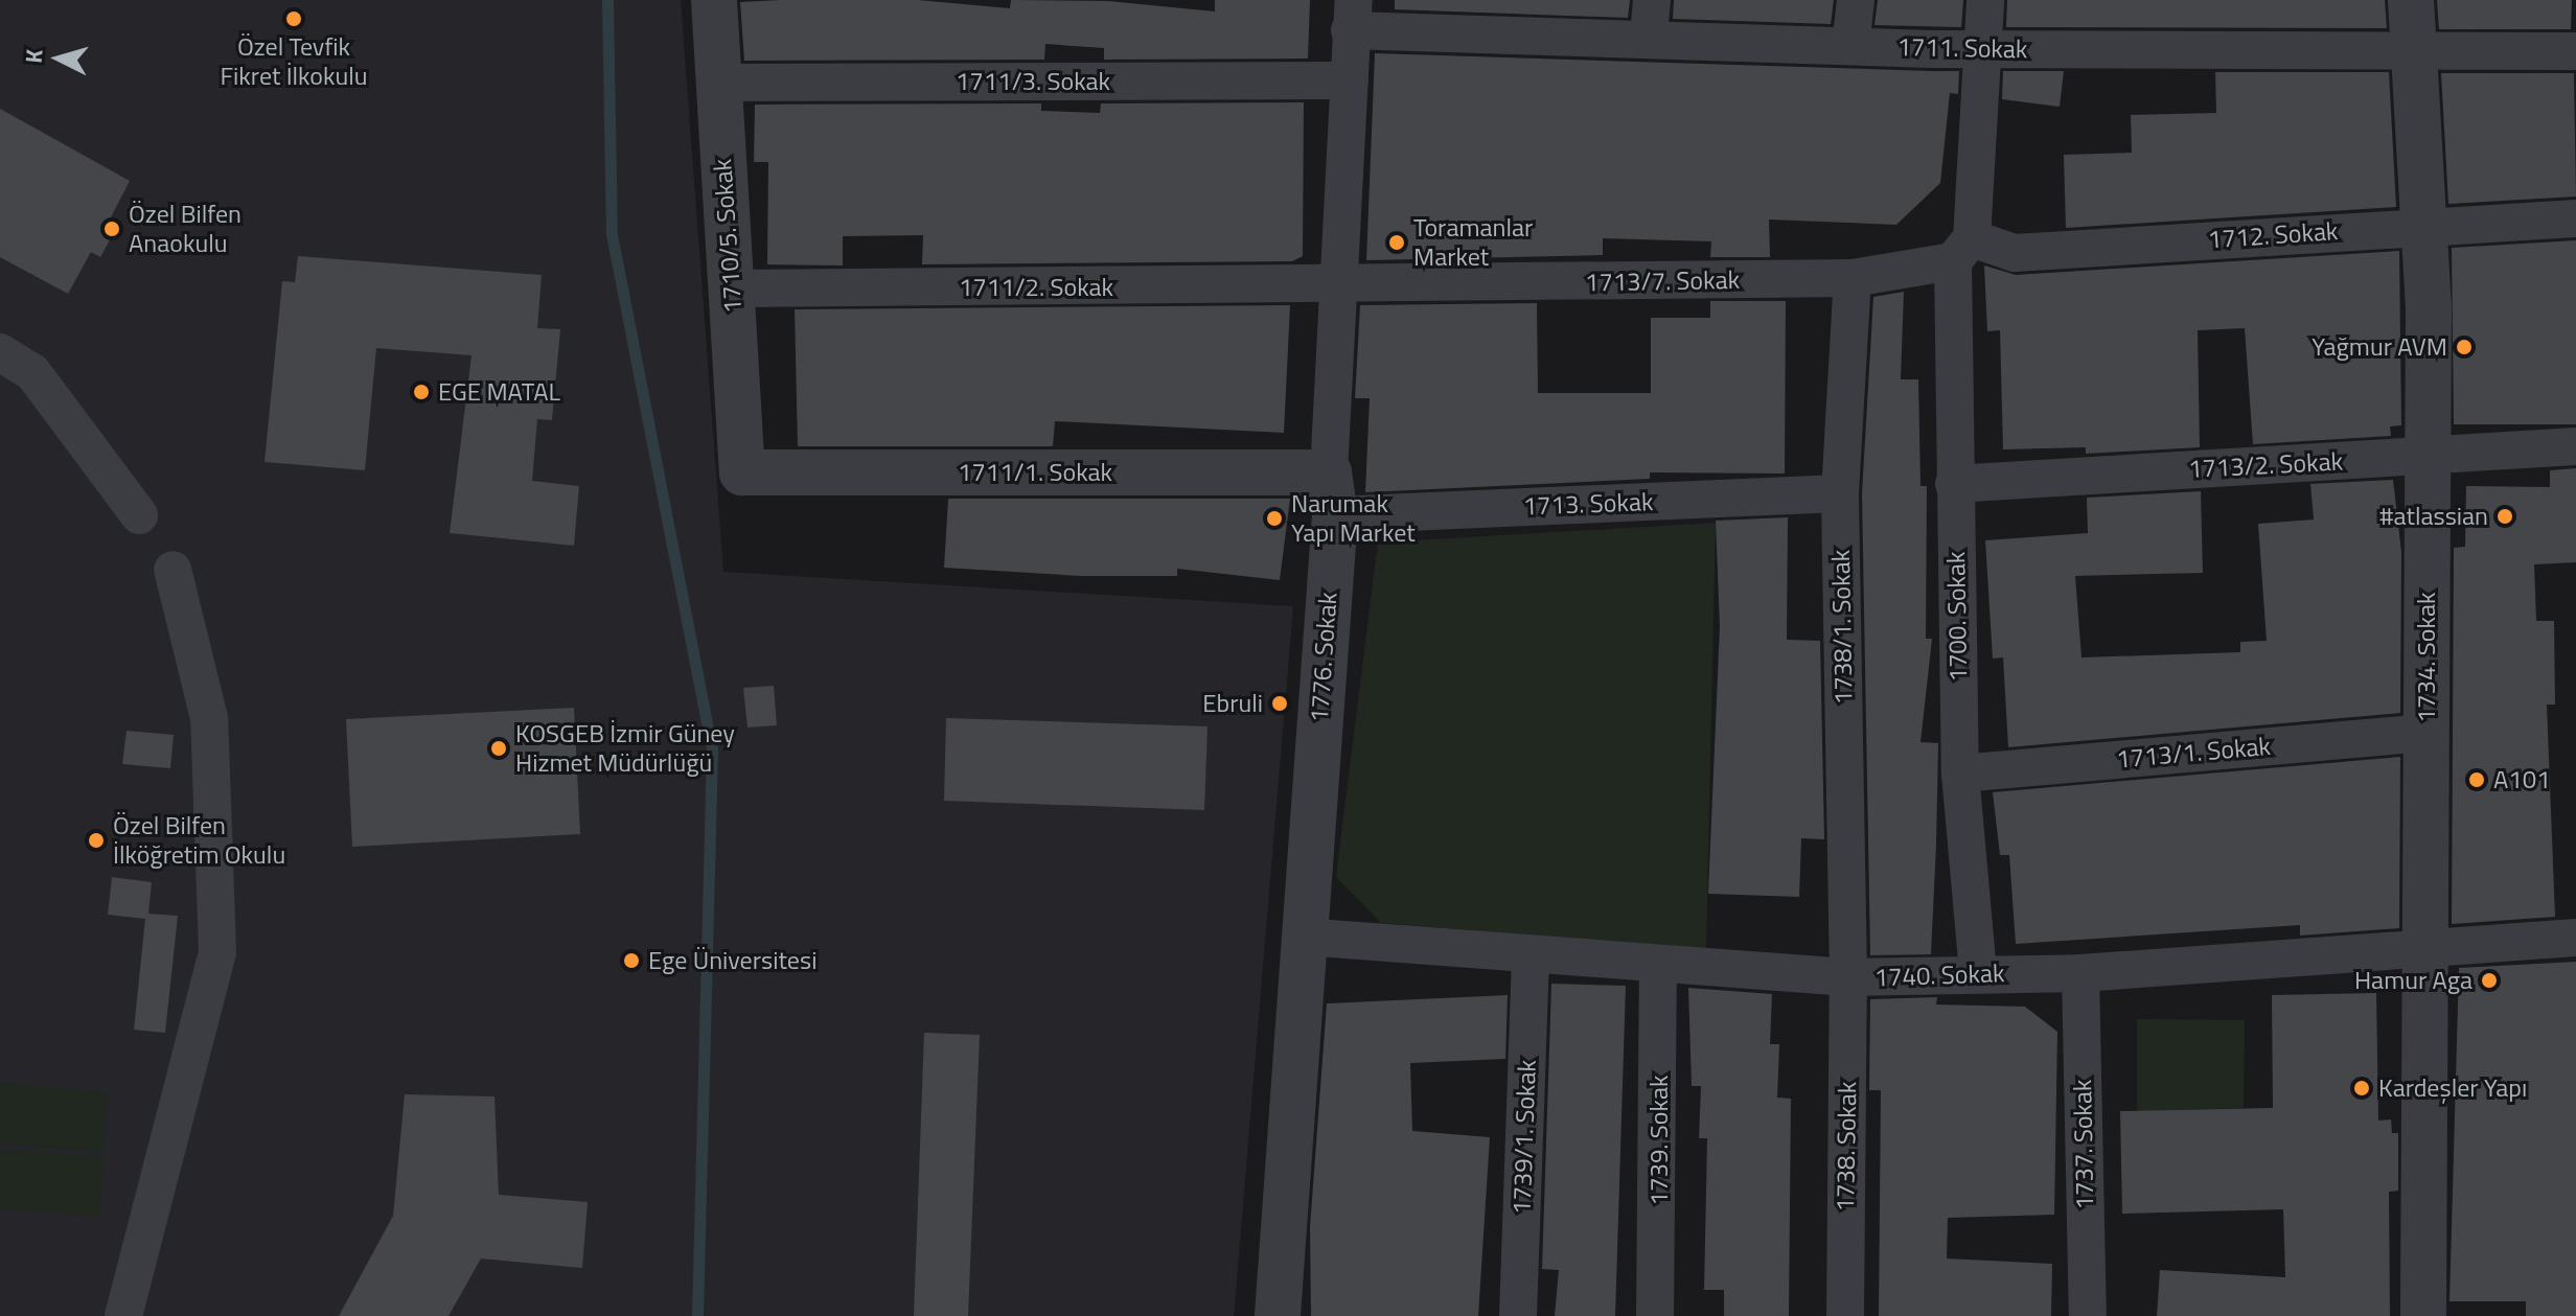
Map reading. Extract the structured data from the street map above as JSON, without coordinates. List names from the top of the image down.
{
  "streets": {
    "street": [
      "1711. Sokak",
      "1711/3. Sokak",
      "1712. Sokak",
      "1710/5. Sokak",
      "1713/7. Sokak",
      "1711/2. Sokak",
      "1713/2. Sokak",
      "1711/1. Sokak",
      "1713. Sokak",
      "1700. Sokak",
      "1738/1. Sokak",
      "1776. Sokak",
      "1734. Sokak",
      "1713/1. Sokak",
      "1740. Sokak",
      "1739/1. Sokak",
      "1739. Sokak",
      "1737. Sokak",
      "1738. Sokak"
    ]
  },
  "crossings": [
    ["1711. Sokak", "1700. Sokak"],
    ["1711. Sokak", "1776. Sokak"],
    ["1711. Sokak", "1734. Sokak"],
    ["1711/3. Sokak", "1710/5. Sokak"],
    ["1711/3. Sokak", "1776. Sokak"],
    ["1712. Sokak", "1713/7. Sokak"],
    ["1712. Sokak", "1700. Sokak"],
    ["1712. Sokak", "1734. Sokak"],
    ["1710/5. Sokak", "1711/2. Sokak"],
    ["1710/5. Sokak", "1711/1. Sokak"],
    ["1713/7. Sokak", "1711/2. Sokak"],
    ["1713/7. Sokak", "1700. Sokak"],
    ["1713/7. Sokak", "1738/1. Sokak"],
    ["1713/7. Sokak", "1776. Sokak"],
    ["1711/2. Sokak", "1776. Sokak"],
    ["1713/2. Sokak", "1700. Sokak"],
    ["1713/2. Sokak", "1734. Sokak"],
    ["1711/1. Sokak", "1713. Sokak"],
    ["1711/1. Sokak", "1776. Sokak"],
    ["1713. Sokak", "1738/1. Sokak"],
    ["1713. Sokak", "1776. Sokak"],
    ["1700. Sokak", "1713/1. Sokak"],
    ["1700. Sokak", "1740. Sokak"],
    ["1738/1. Sokak", "1740. Sokak"],
    ["1738/1. Sokak", "1738. Sokak"],
    ["1776. Sokak", "1740. Sokak"],
    ["1734. Sokak", "1713/1. Sokak"],
    ["1734. Sokak", "1740. Sokak"],
    ["1740. Sokak", "1739/1. Sokak"],
    ["1740. Sokak", "1739. Sokak"],
    ["1740. Sokak", "1737. Sokak"],
    ["1740. Sokak", "1738. Sokak"]
  ],
  "places": [
    "Özel Tevfik Fikret İlkokulu",
    "Özel Bilfen Anaokulu",
    "Toramanlar Market",
    "Yağmur AVM",
    "EGE MATAL",
    "#atlassian",
    "Narumak Yapı Market",
    "Ebruli",
    "KOSGEB İzmir Güney Hizmet Müdürlüğü",
    "A101",
    "Özel Bilfen İlköğretim Okulu",
    "Ege Üniversitesi",
    "Hamur Aga",
    "Kardeşler Yapı"
  ],
  "north": "left"
}
